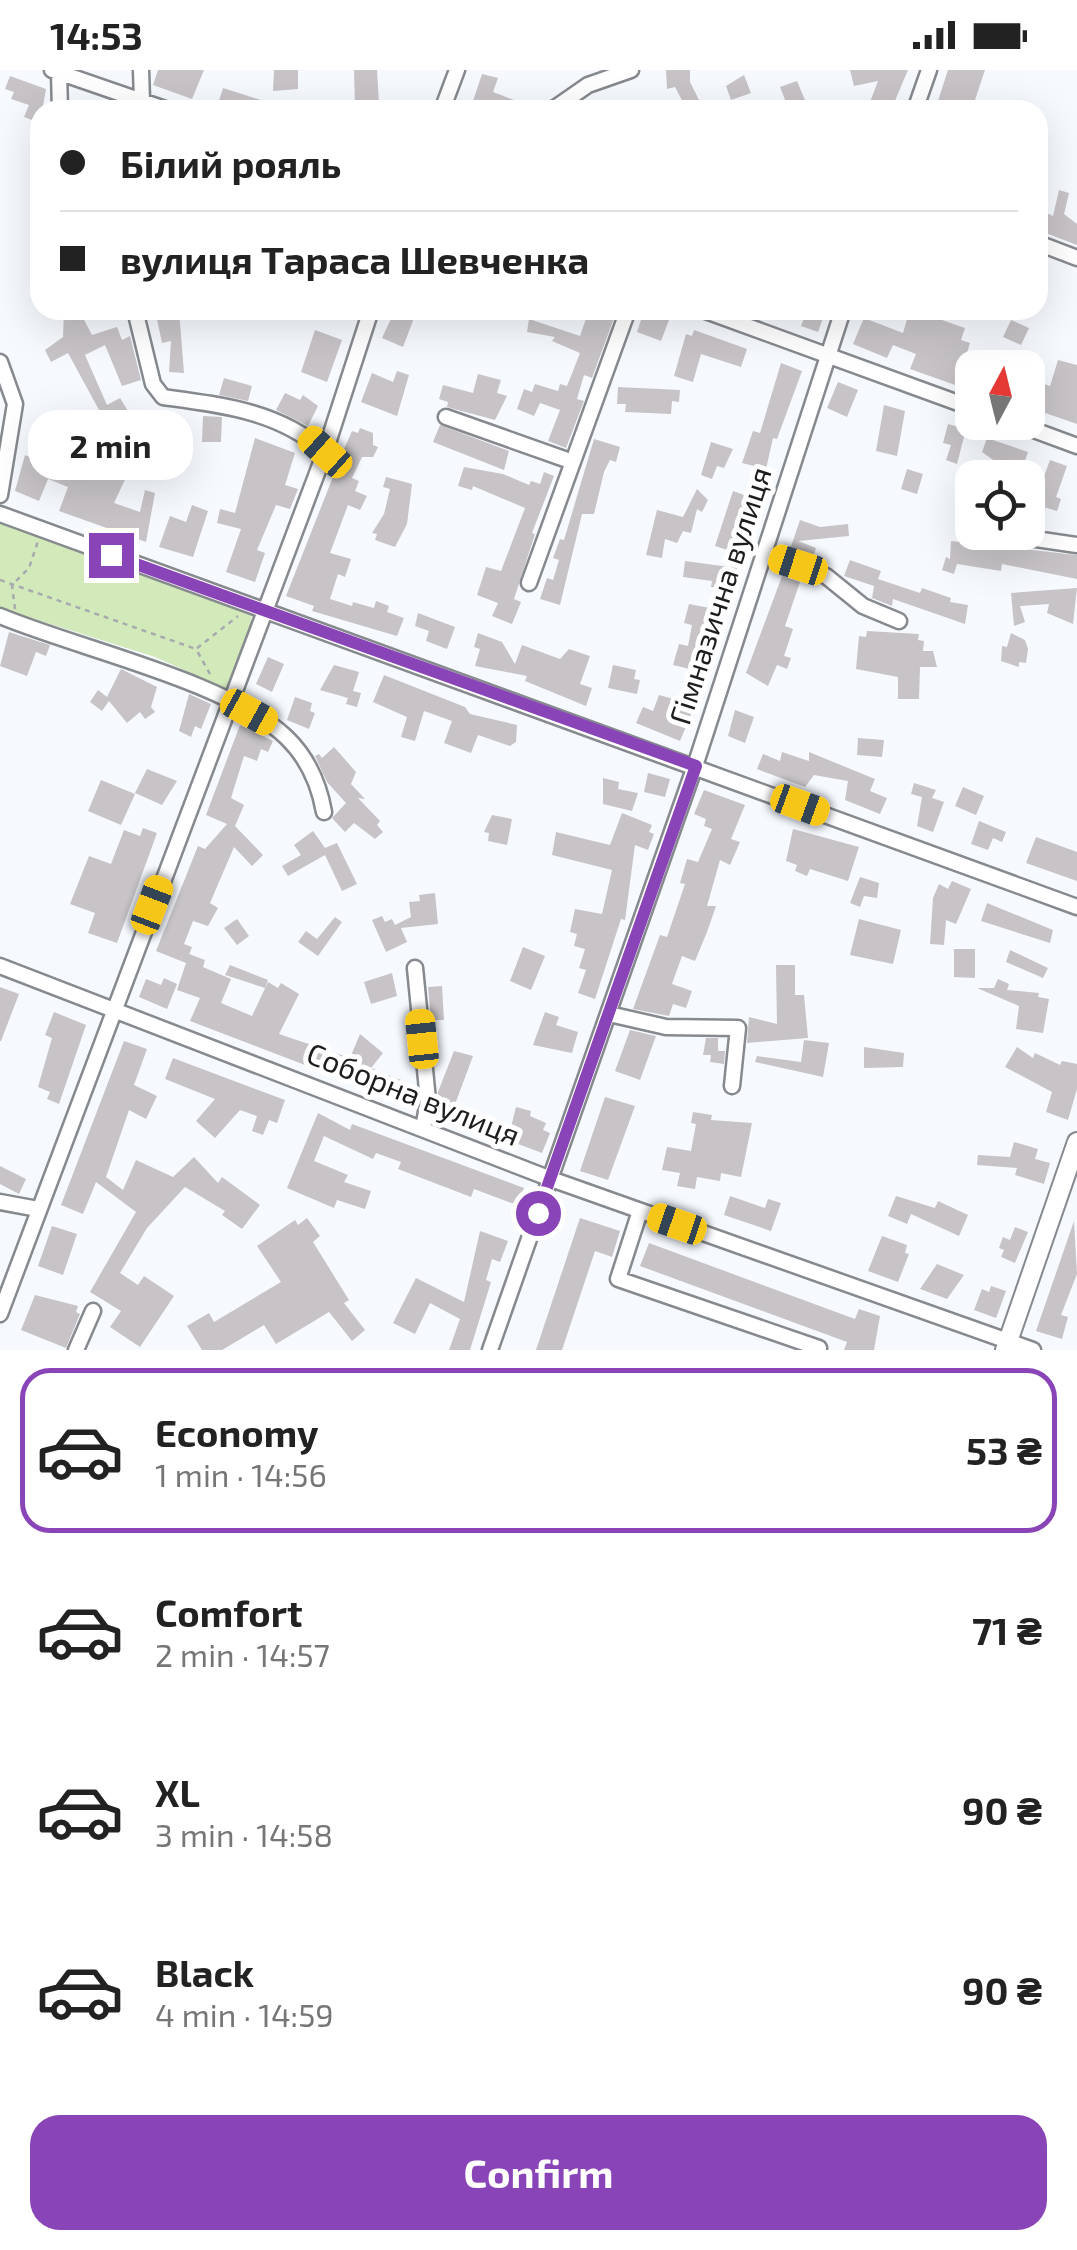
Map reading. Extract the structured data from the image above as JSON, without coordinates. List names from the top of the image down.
{
  "streets": {
    "street": ["Гімназична вулиця", "Соборна вулиця"]
  },
  "crossings": [
    ["Гімназична вулиця", "Соборна вулиця"]
  ],
  "north": "top",
  "page": {
    "status": "14:53",
    "banner": ["Білий рояль", "вулиця Тараса Шевченка"],
    "bubble": "2 min",
    "list": [
      {
        "name": "Economy",
        "note": "1 min · 14:56",
        "value": "53 ₴"
      },
      {
        "name": "Comfort",
        "note": "2 min · 14:57",
        "value": "71 ₴"
      },
      {
        "name": "XL",
        "note": "3 min · 14:58",
        "value": "90 ₴"
      },
      {
        "name": "Black",
        "note": "4 min · 14:59",
        "value": "90 ₴"
      }
    ],
    "buttons": "Confirm"
  }
}
